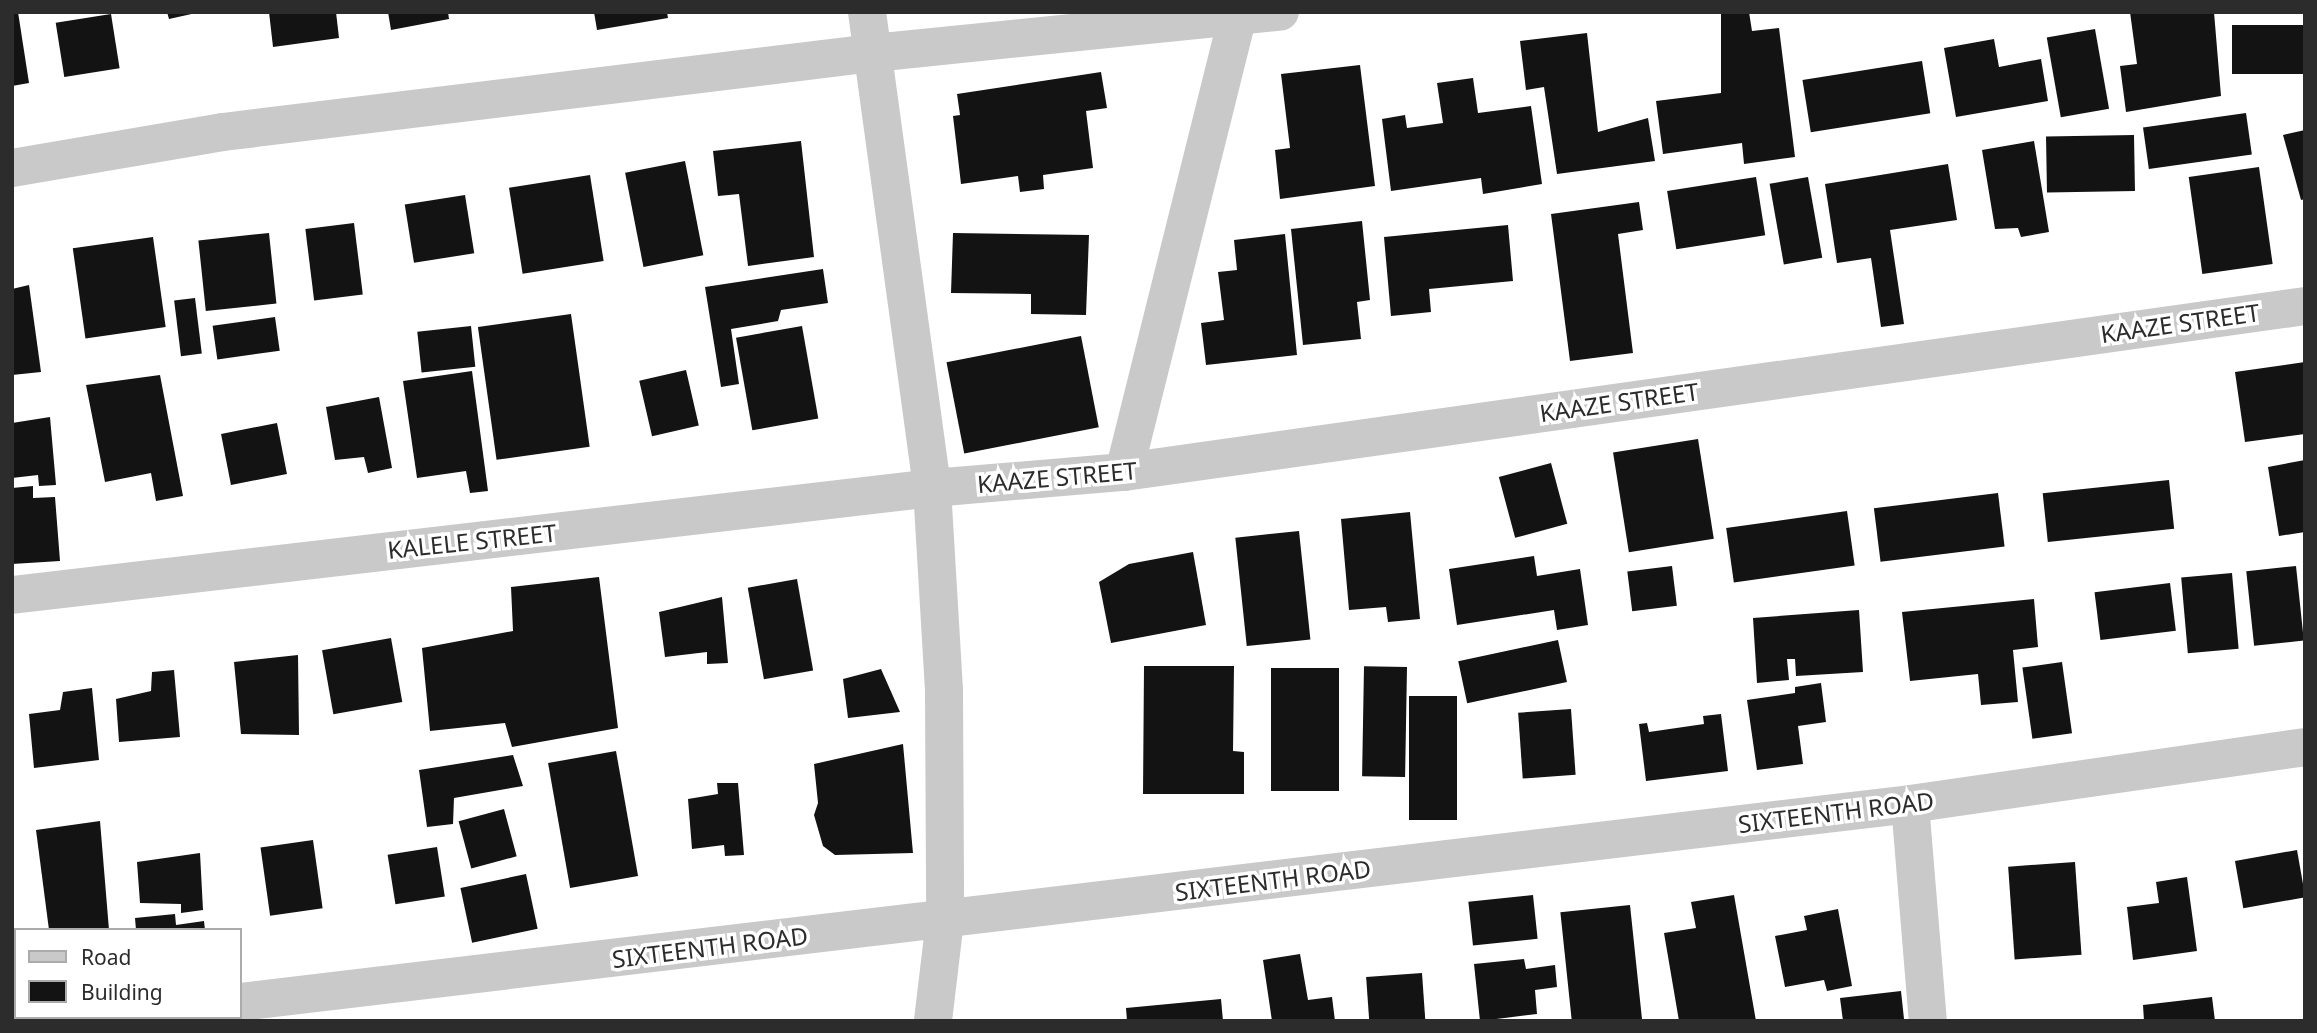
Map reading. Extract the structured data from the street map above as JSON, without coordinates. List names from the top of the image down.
{
  "streets": {
    "street": ["KAAZE STREET", "KALELE STREET", "SIXTEENTH ROAD"]
  },
  "crossings": [
    ["KAAZE STREET", "KALELE STREET"]
  ],
  "legend": ["Road", "Building"]
}
